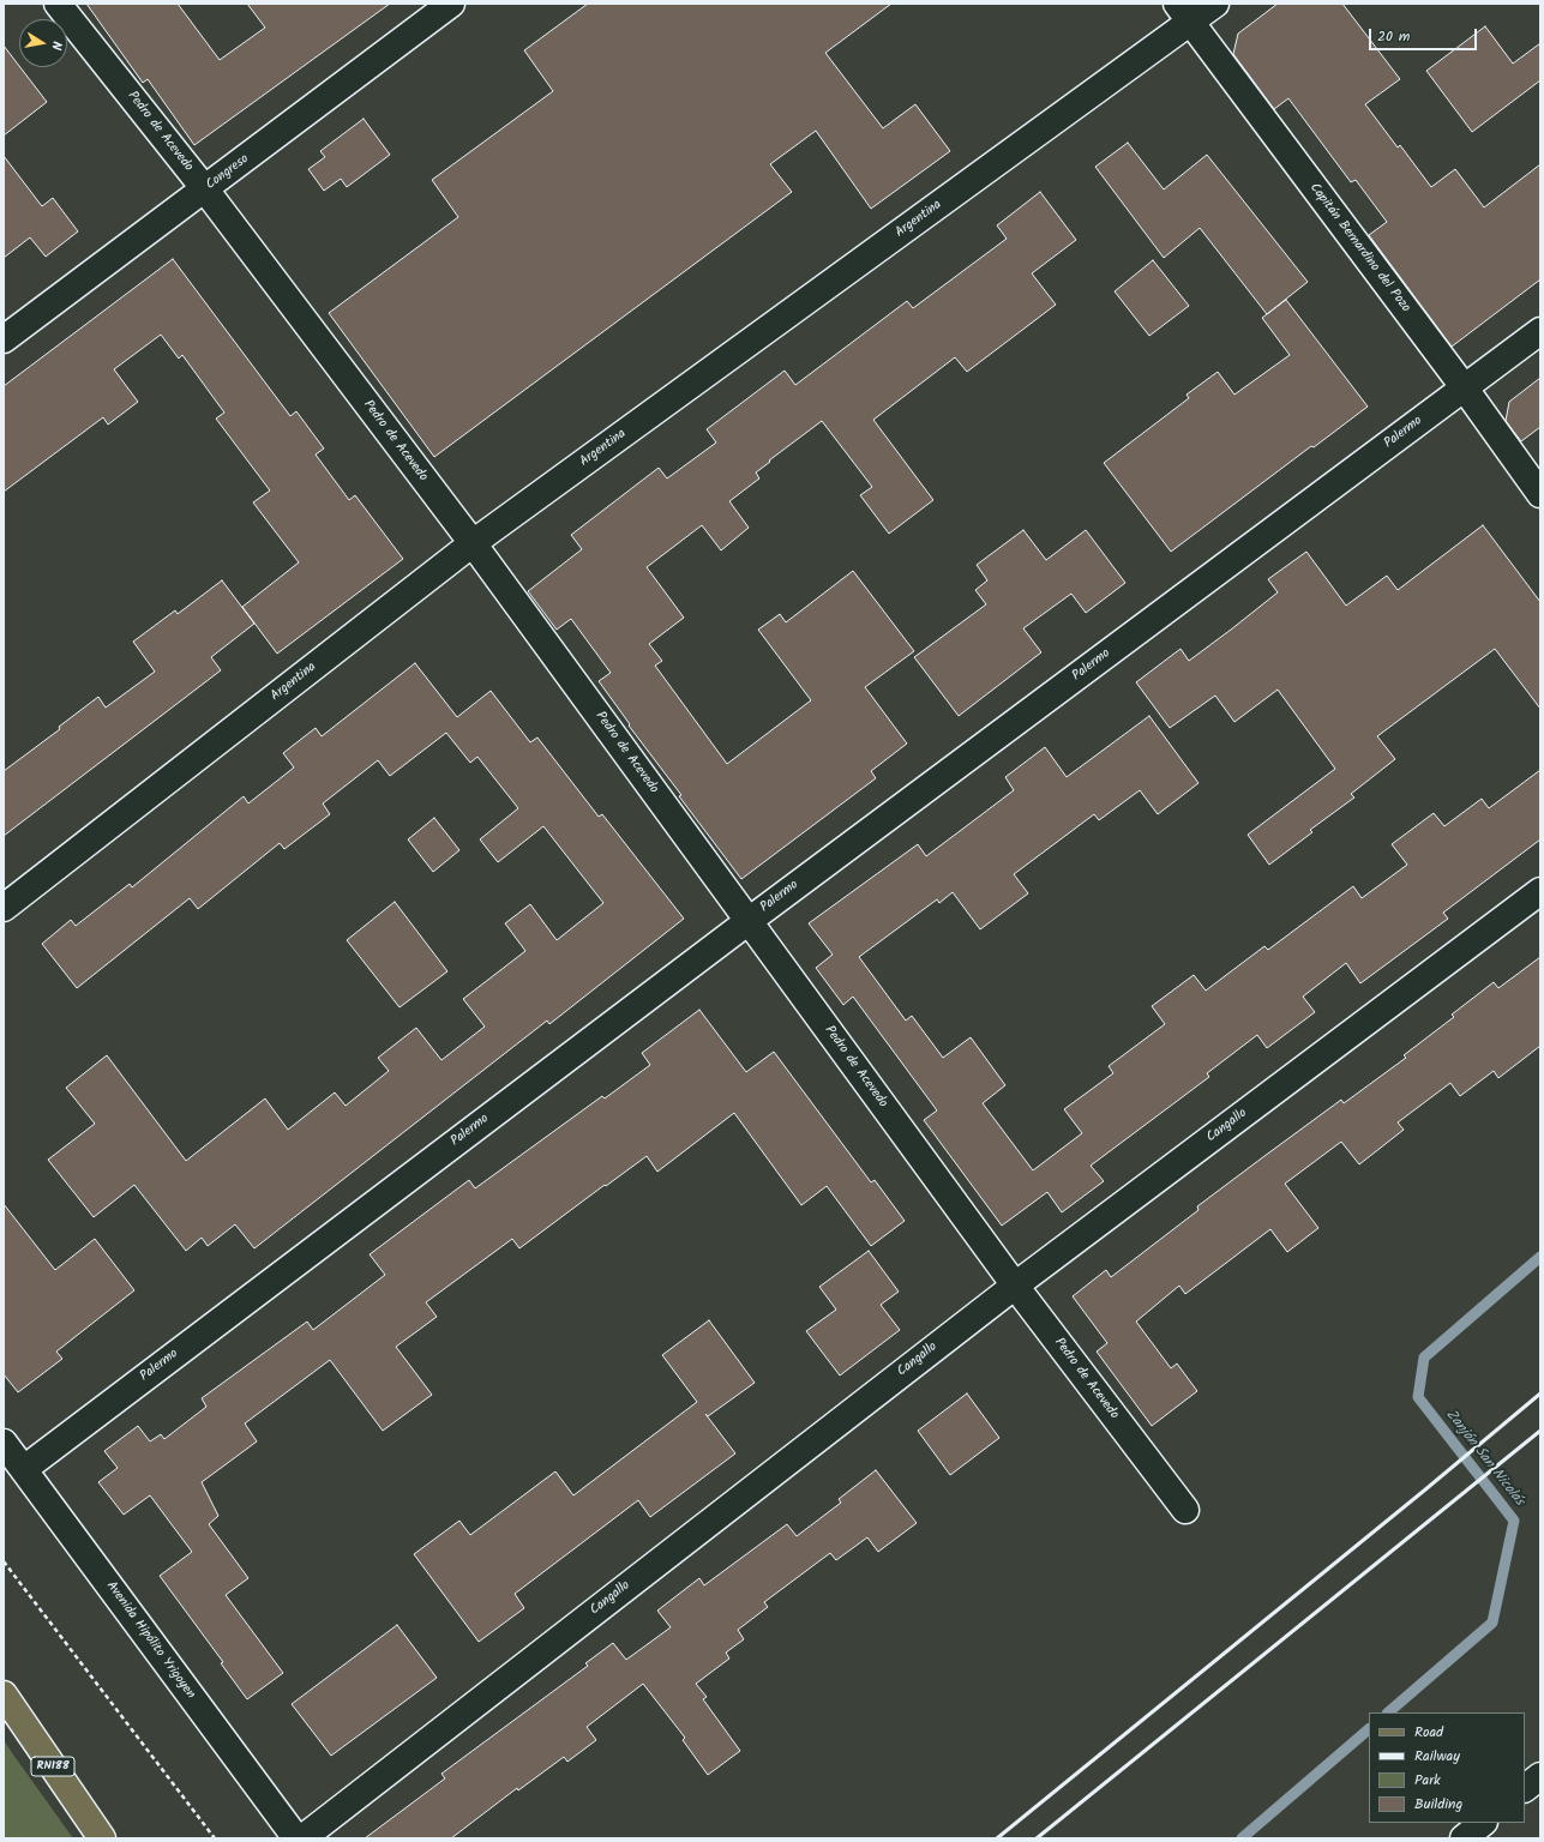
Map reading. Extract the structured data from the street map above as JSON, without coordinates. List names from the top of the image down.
{
  "streets": {
    "main road": ["RN188"],
    "street": [
      "Pedro de Acevedo",
      "Congreso",
      "Argentina",
      "Capitán Bernardino del Pozo",
      "Palermo",
      "Cangallo",
      "Avenida Hipólito Yrigoyen"
    ]
  },
  "crossings": [
    ["Pedro de Acevedo", "Congreso"],
    ["Pedro de Acevedo", "Argentina"],
    ["Pedro de Acevedo", "Palermo"],
    ["Pedro de Acevedo", "Cangallo"],
    ["Argentina", "Capitán Bernardino del Pozo"],
    ["Capitán Bernardino del Pozo", "Palermo"],
    ["Palermo", "Avenida Hipólito Yrigoyen"]
  ],
  "water": ["Zanjón San Nicolás"],
  "legend": [
    "Road",
    "Railway",
    "Park",
    "Building"
  ],
  "scale_bar": "20 m",
  "north": "right"
}
